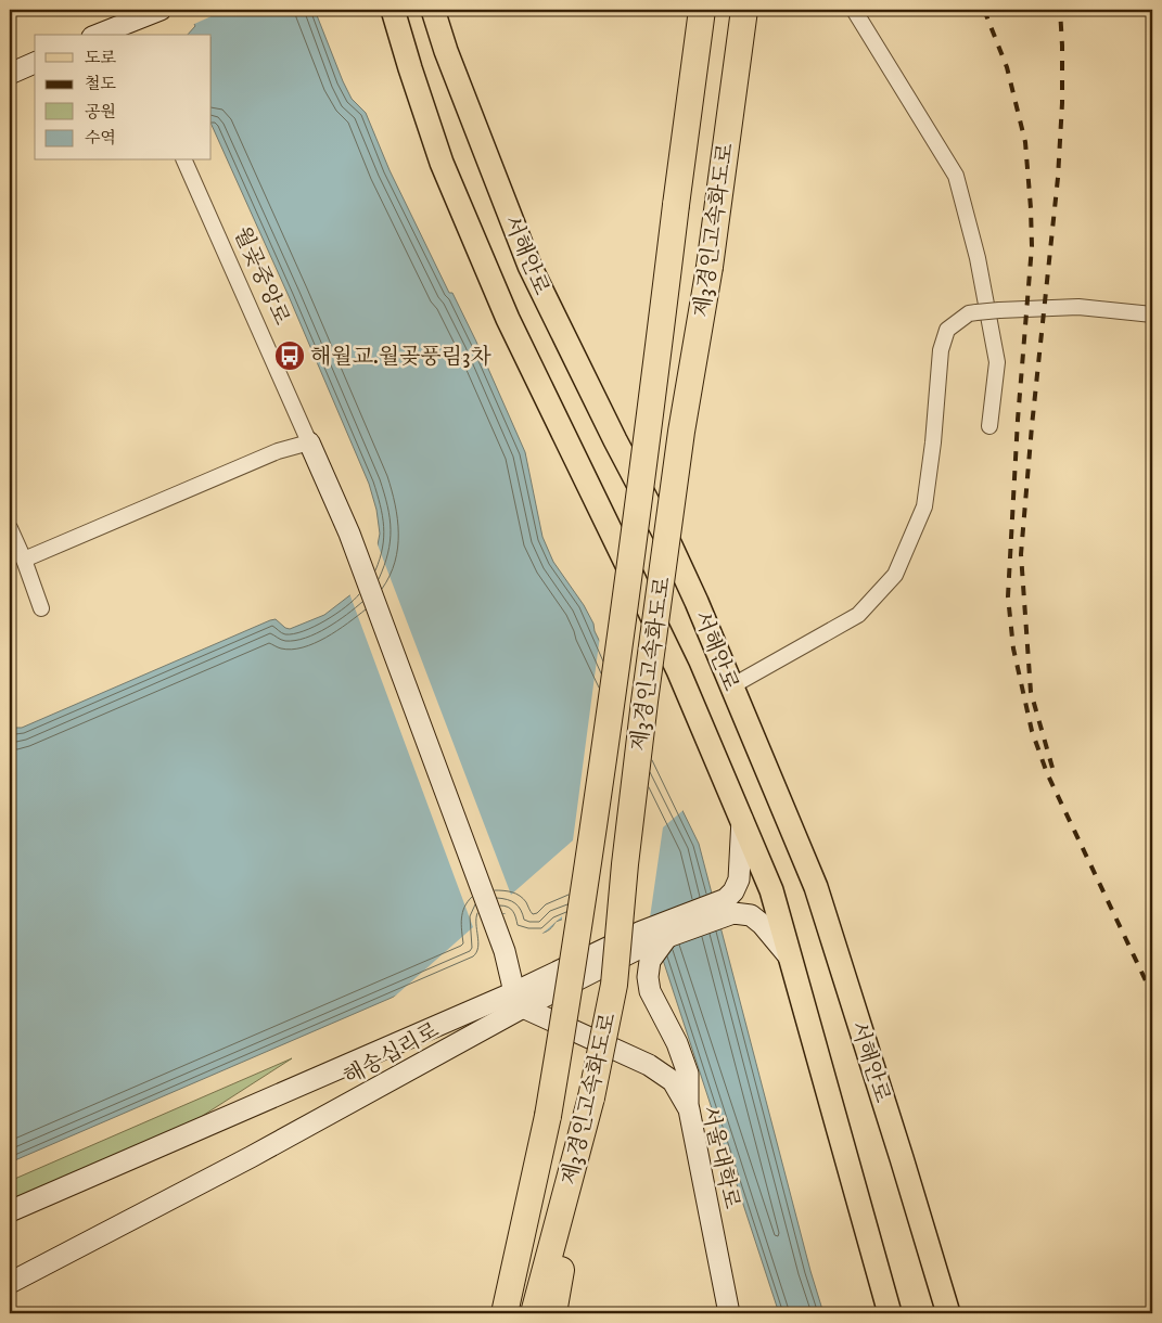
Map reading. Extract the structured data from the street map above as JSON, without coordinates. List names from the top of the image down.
{
  "streets": {
    "highway": ["제3경인고속화도로"],
    "main road": ["서해안로", "해송십리로", "서울대학로"],
    "street": ["월곶중앙로"]
  },
  "crossings": [
    ["서해안로", "해송십리로"],
    ["해송십리로", "서울대학로"]
  ],
  "places": {
    "bus stop": ["해월교.월곶풍림3차"]
  },
  "legend": [
    "도로",
    "철도",
    "공원",
    "수역"
  ]
}
